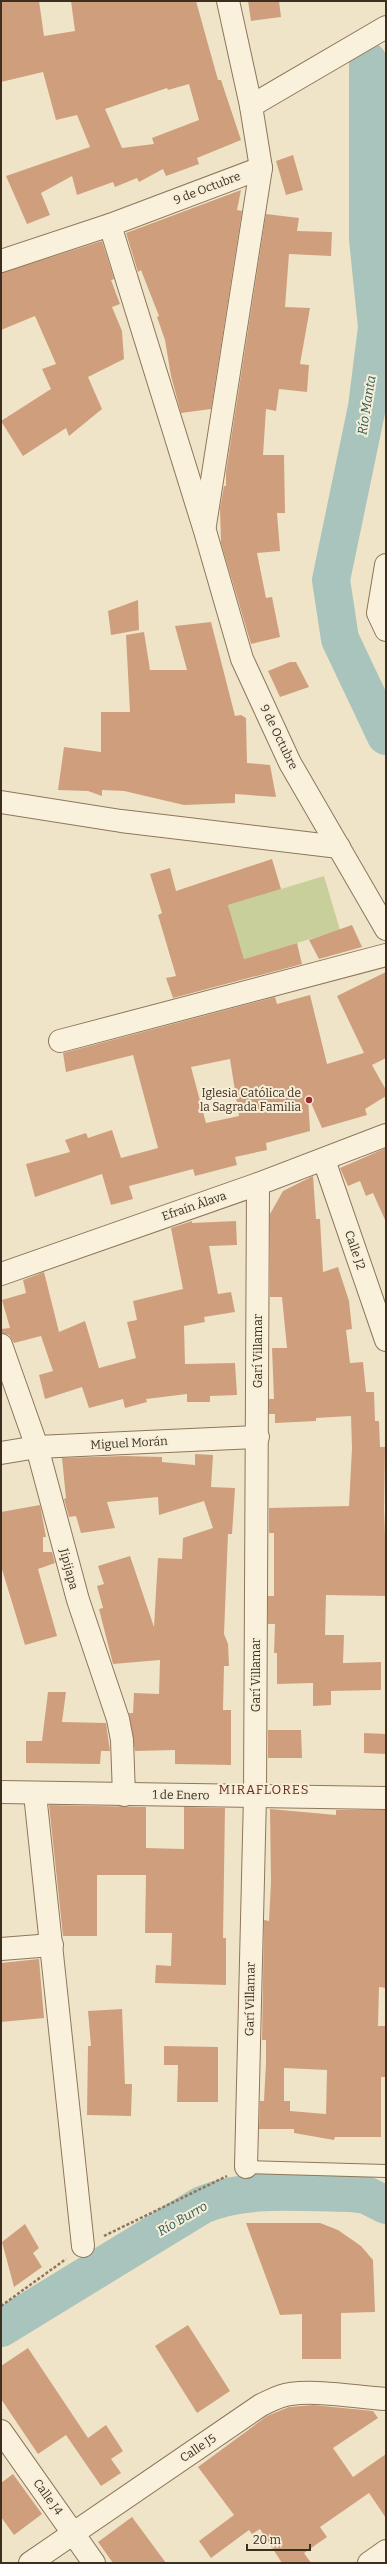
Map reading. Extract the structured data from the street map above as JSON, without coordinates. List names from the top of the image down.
{
  "streets": {
    "street": [
      "9 de Octubre",
      "Efraín Álava",
      "Calle J2",
      "Garí Villamar",
      "Miguel Morán",
      "Jipijapa",
      "1 de Enero",
      "Calle J5",
      "Calle J4"
    ]
  },
  "crossings": [
    ["Efraín Álava", "Calle J2"],
    ["Efraín Álava", "Garí Villamar"],
    ["Garí Villamar", "Miguel Morán"],
    ["Garí Villamar", "1 de Enero"],
    ["Miguel Morán", "Jipijapa"],
    ["Jipijapa", "1 de Enero"],
    ["Calle J5", "Calle J4"]
  ],
  "districts": ["MIRAFLORES"],
  "water": ["Río Manta", "Río Burro"],
  "places": ["Iglesia Católica de la Sagrada Familia"],
  "scale_bar": "20 m"
}
